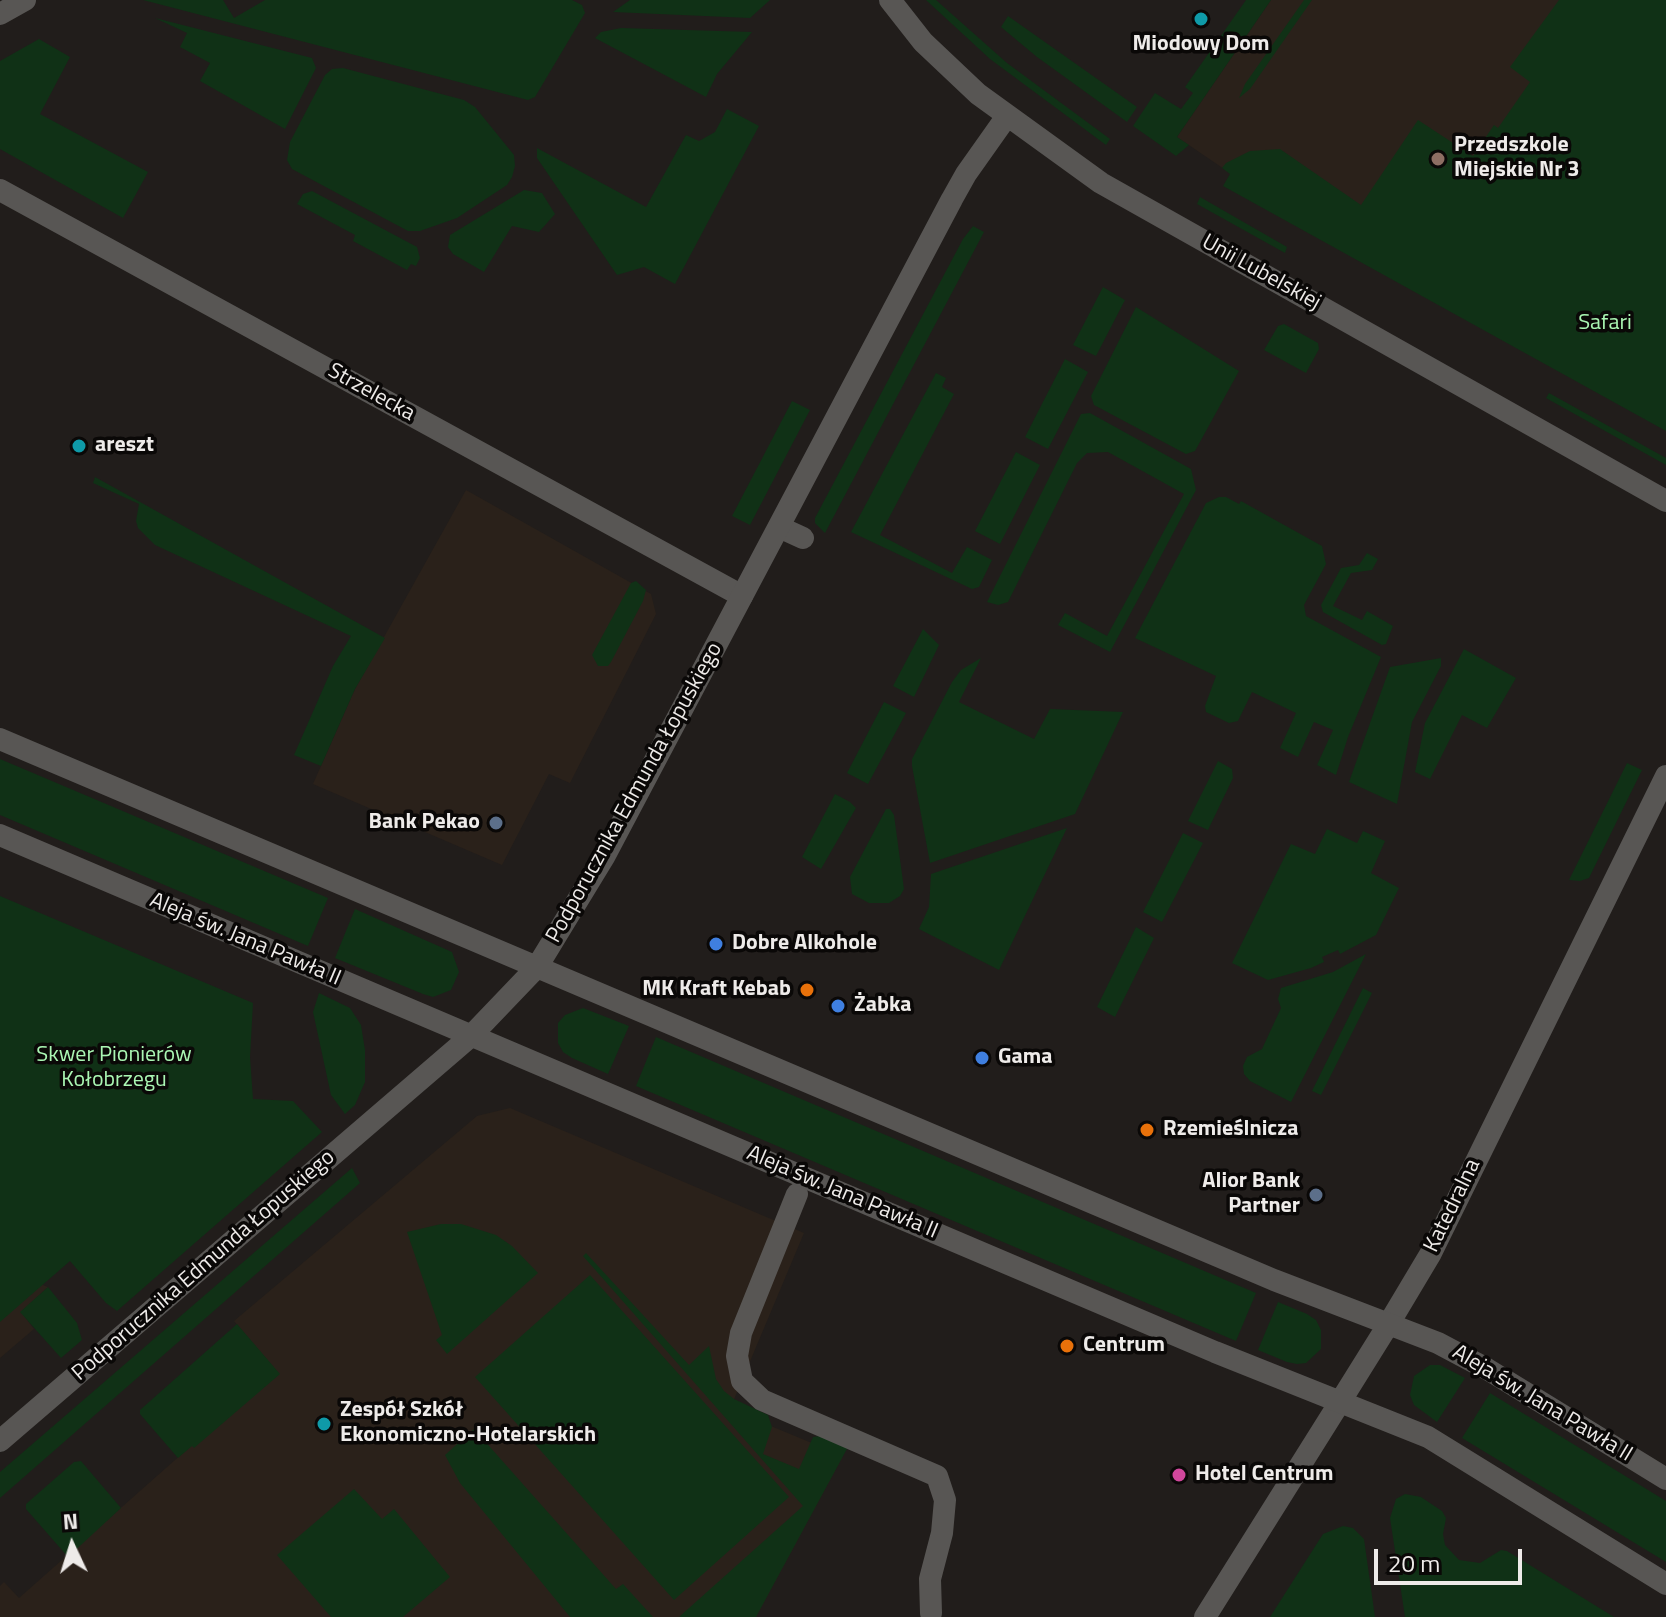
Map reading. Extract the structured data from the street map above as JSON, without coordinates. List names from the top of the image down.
{
  "streets": {
    "street": [
      "Unii Lubelskiej",
      "Strzelecka",
      "Podporucznika Edmunda Łopuskiego",
      "Aleja św. Jana Pawła II",
      "Katedralna"
    ]
  },
  "crossings": [
    ["Unii Lubelskiej", "Podporucznika Edmunda Łopuskiego"],
    ["Strzelecka", "Podporucznika Edmunda Łopuskiego"],
    ["Podporucznika Edmunda Łopuskiego", "Aleja św. Jana Pawła II"],
    ["Aleja św. Jana Pawła II", "Katedralna"]
  ],
  "parks": ["Safari", "Skwer Pionierów Kołobrzegu"],
  "places": [
    "Miodowy Dom",
    "Przedszkole Miejskie Nr 3",
    "areszt",
    "Bank Pekao",
    "Dobre Alkohole",
    "MK Kraft Kebab",
    "Żabka",
    "Gama",
    "Rzemieślnicza",
    "Alior Bank Partner",
    "Centrum",
    "Zespół Szkół Ekonomiczno-Hotelarskich",
    "Hotel Centrum"
  ],
  "scale_bar": "20 m",
  "north": "top"
}
